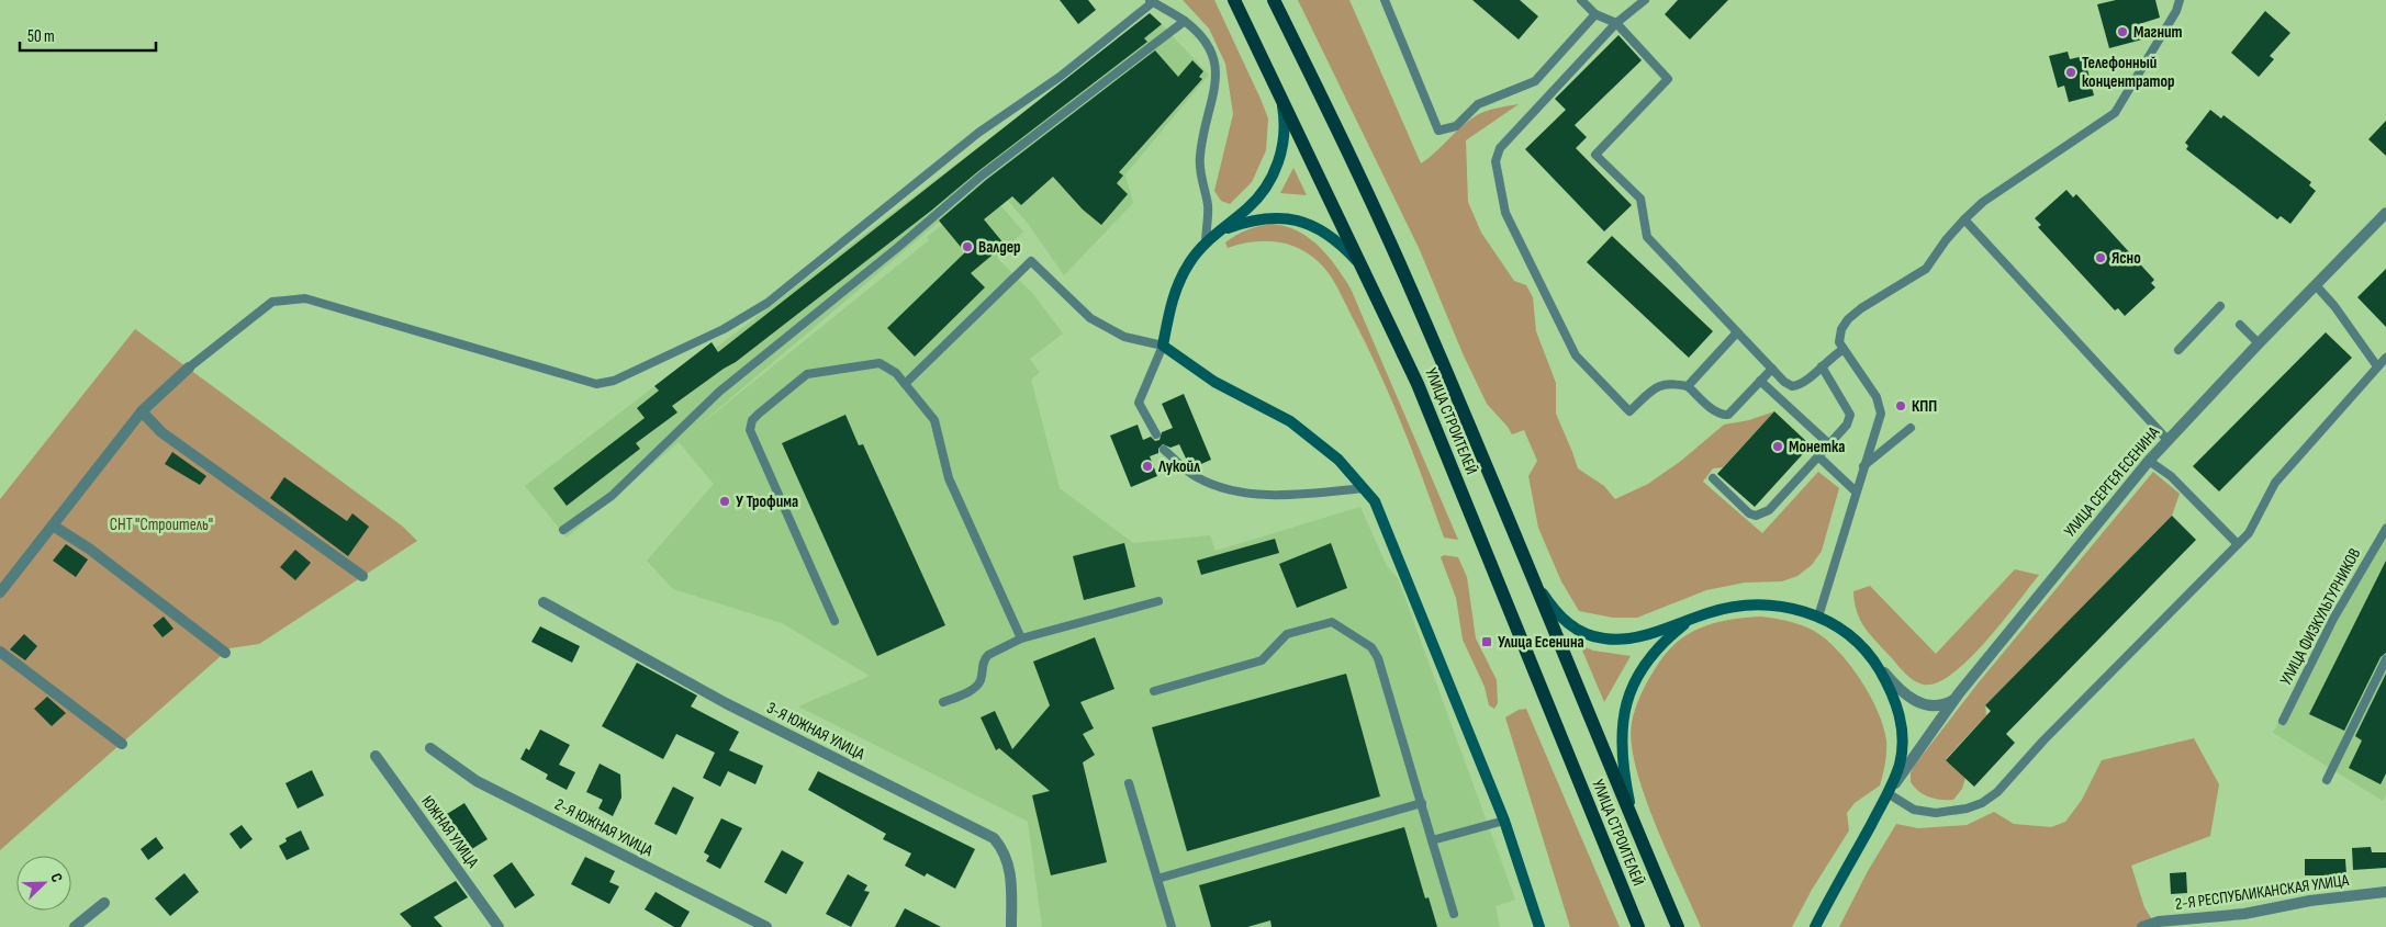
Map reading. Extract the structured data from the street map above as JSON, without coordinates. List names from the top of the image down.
{
  "streets": {
    "main road": ["УЛИЦА СТРОИТЕЛЕЙ"],
    "street": [
      "УЛИЦА СЕРГЕЯ ЕСЕНИНА",
      "3-Я ЮЖНАЯ УЛИЦА",
      "2-Я ЮЖНАЯ УЛИЦА",
      "ЮЖНАЯ УЛИЦА",
      "2-Я РЕСПУБЛИКАНСКАЯ УЛИЦА"
    ],
    "lane": ["УЛИЦА ФИЗКУЛЬТУРНИКОВ"]
  },
  "parks": ["СНТ \"Строитель\""],
  "places": {
    "other": [
      "Магнит",
      "Телефонный концентратор",
      "Валдер",
      "Ясно",
      "КПП",
      "Монетка",
      "Лукойл",
      "У Трофима"
    ],
    "transit": ["Улица Есенина"]
  },
  "scale_bar": "50 m",
  "north": "top right"
}
